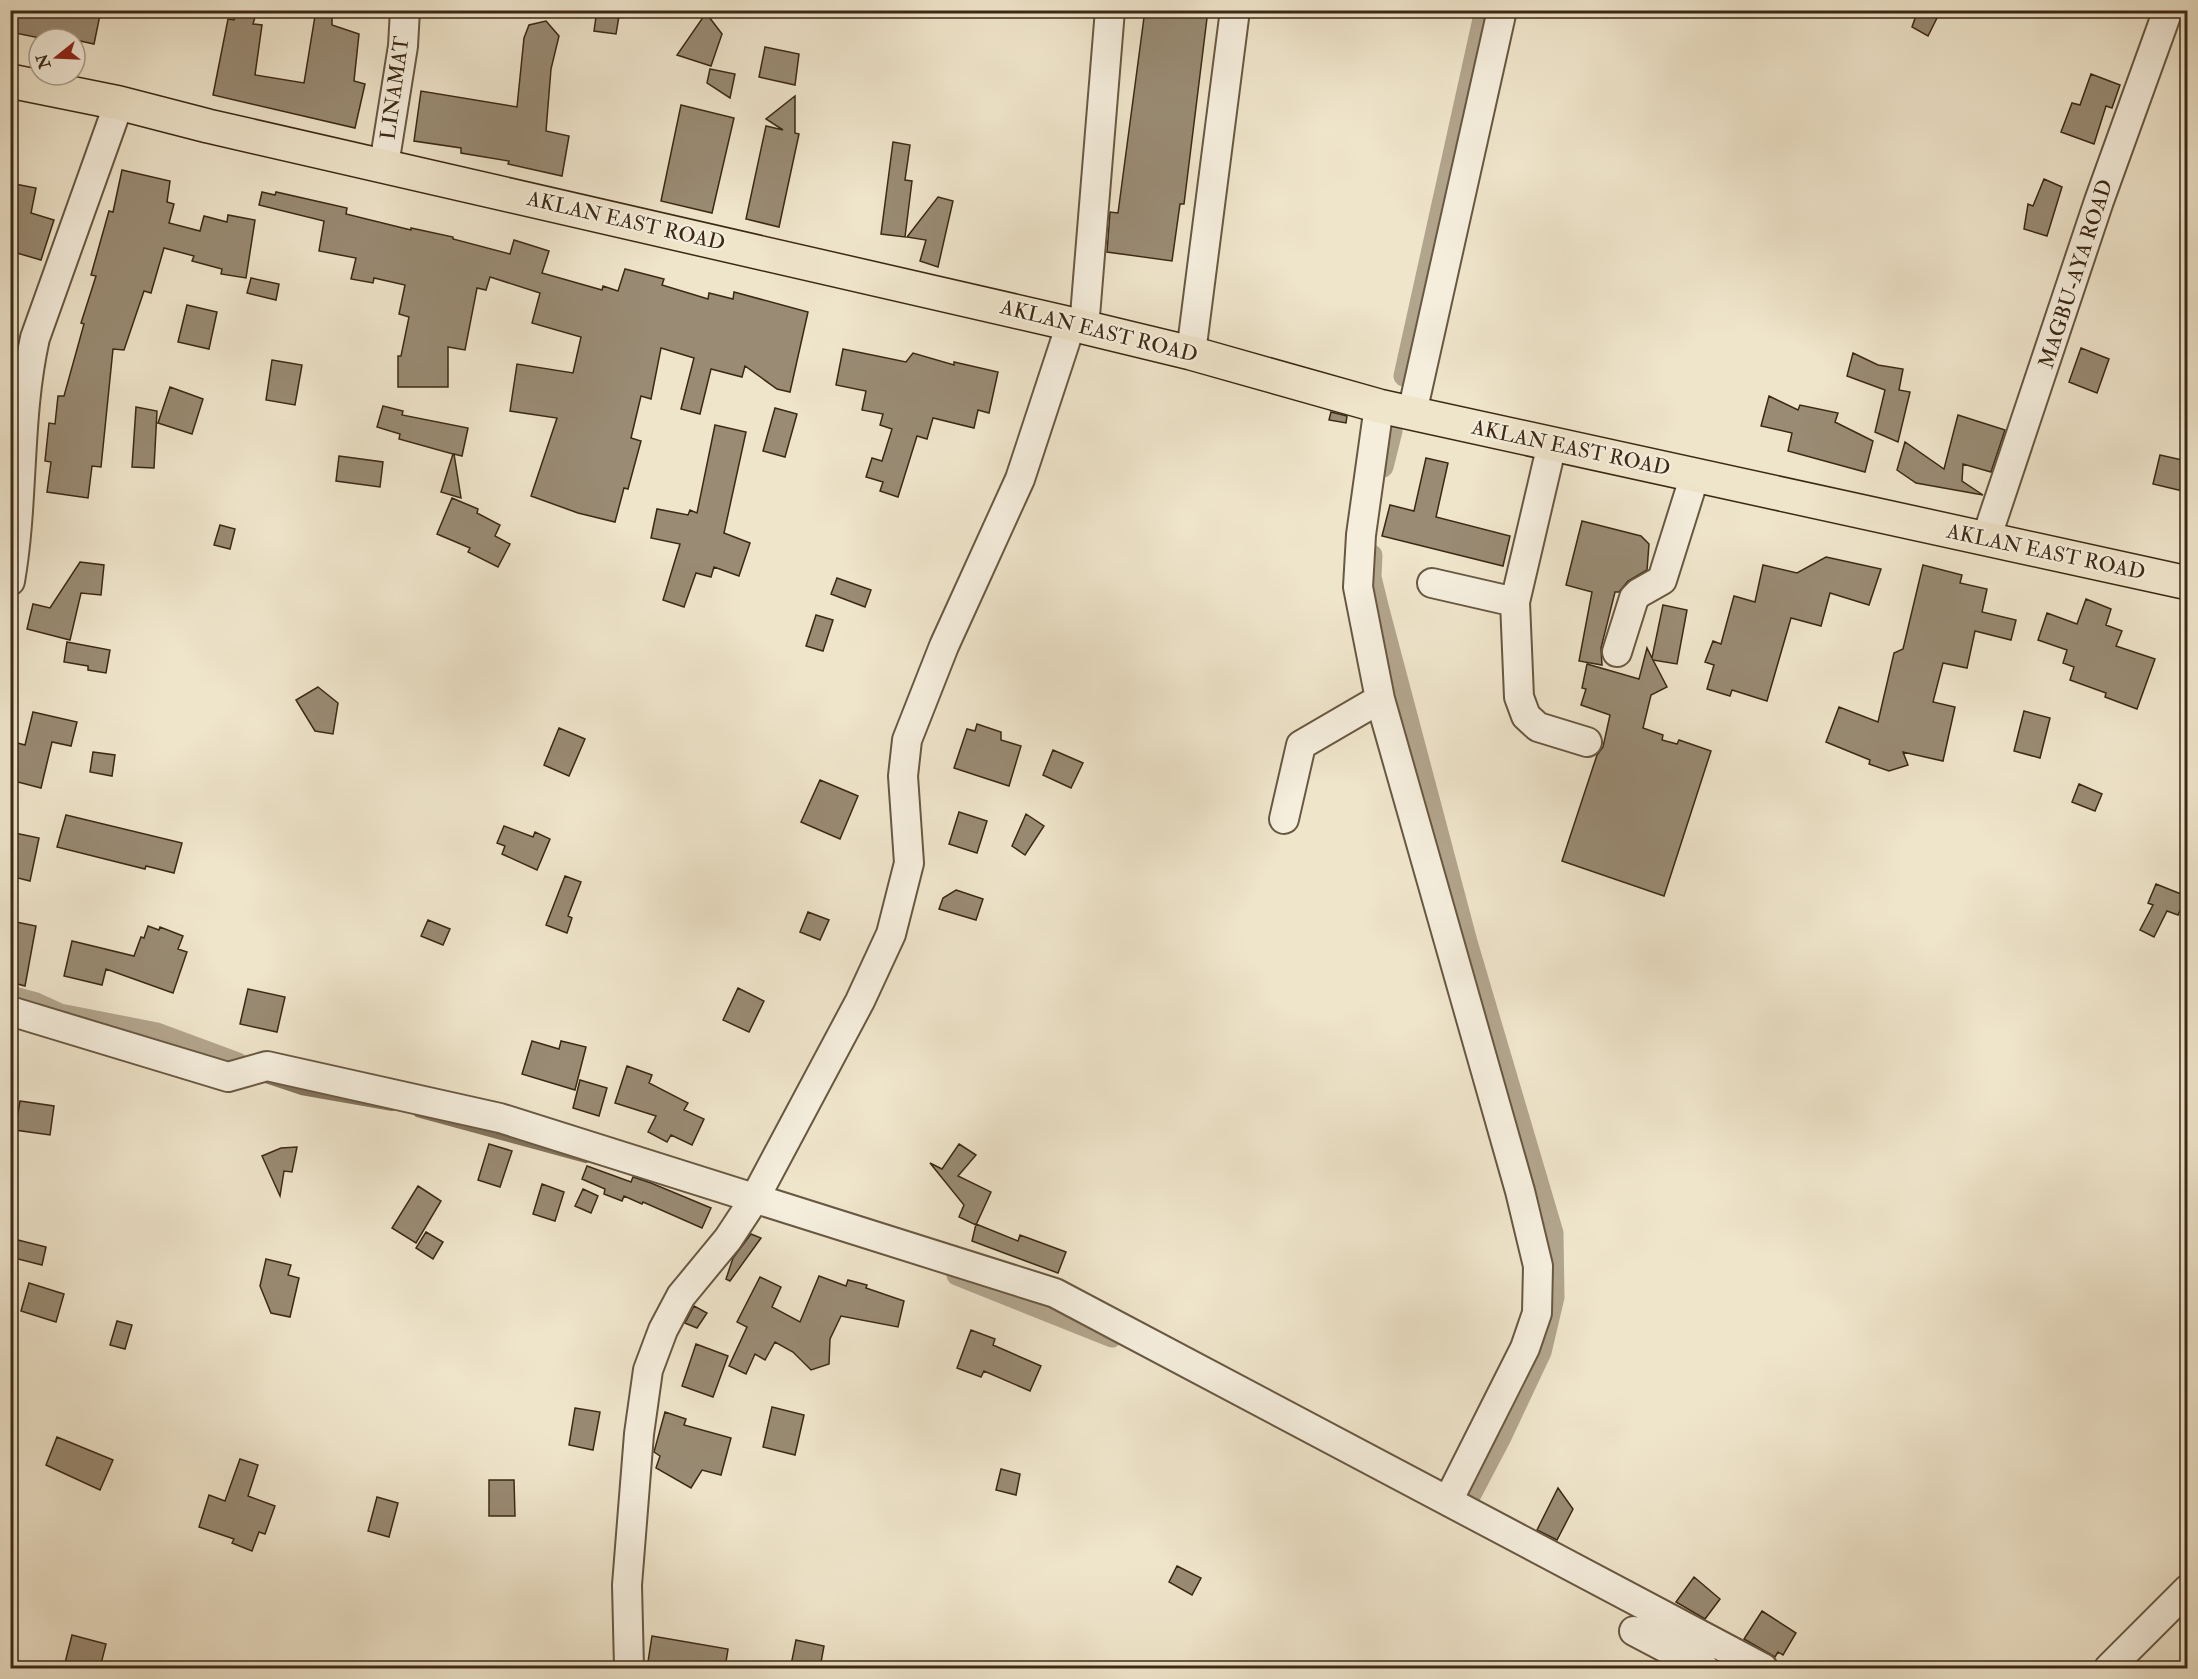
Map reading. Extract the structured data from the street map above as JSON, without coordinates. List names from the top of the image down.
{
  "streets": {
    "main road": ["AKLAN EAST ROAD"],
    "street": ["LINAMAT", "MAGBU-AYA ROAD"]
  },
  "crossings": [
    ["LINAMAT", "AKLAN EAST ROAD"],
    ["AKLAN EAST ROAD", "MAGBU-AYA ROAD"]
  ],
  "north": "left"
}
